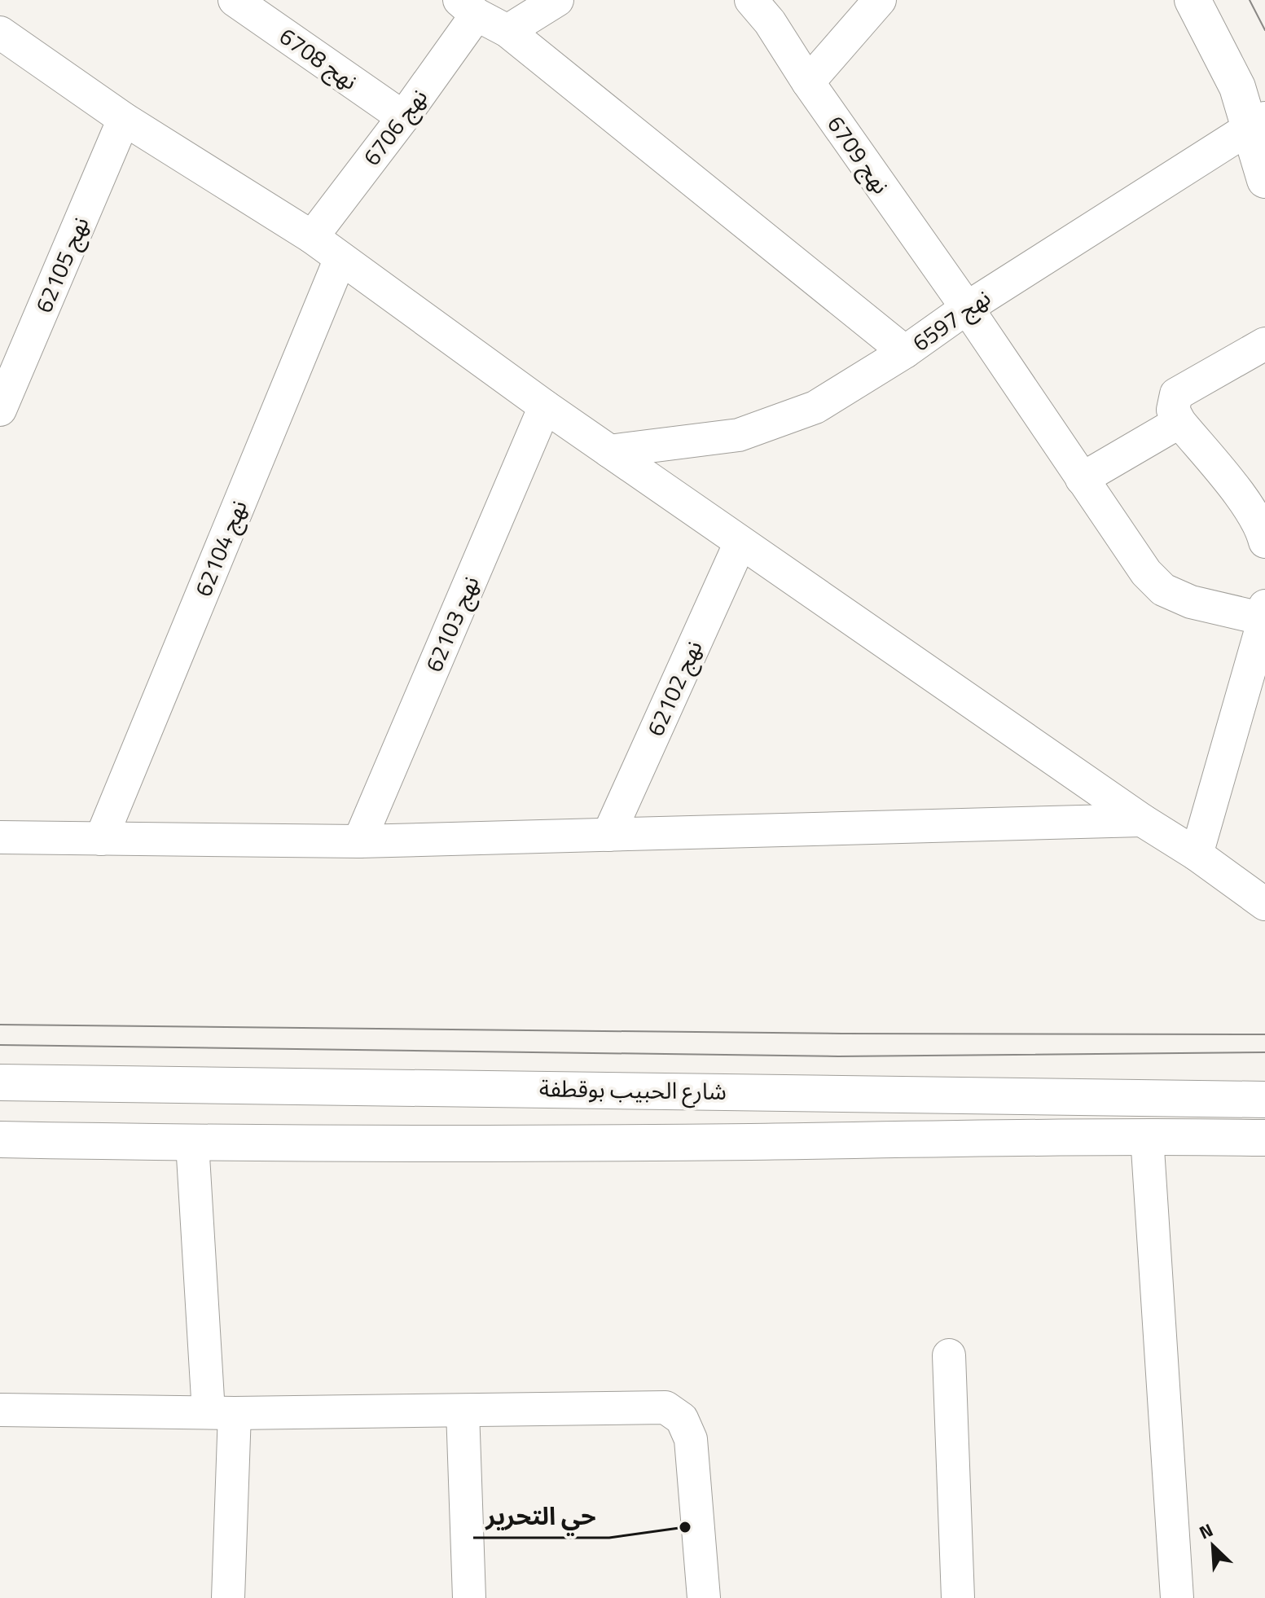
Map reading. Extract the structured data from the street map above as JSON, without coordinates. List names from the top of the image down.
{
  "streets": {
    "main road": ["شارع الحبيب بوقطفة"],
    "street": [
      "نهج 6708",
      "نهج 6706",
      "نهج 6709",
      "نهج 62105",
      "نهج 6597",
      "نهج 62104",
      "نهج 62103",
      "نهج 62102"
    ]
  },
  "crossings": [
    ["نهج 6708", "نهج 6706"],
    ["نهج 6709", "نهج 6597"]
  ],
  "places": ["حي التحرير"],
  "north": "top left"
}
